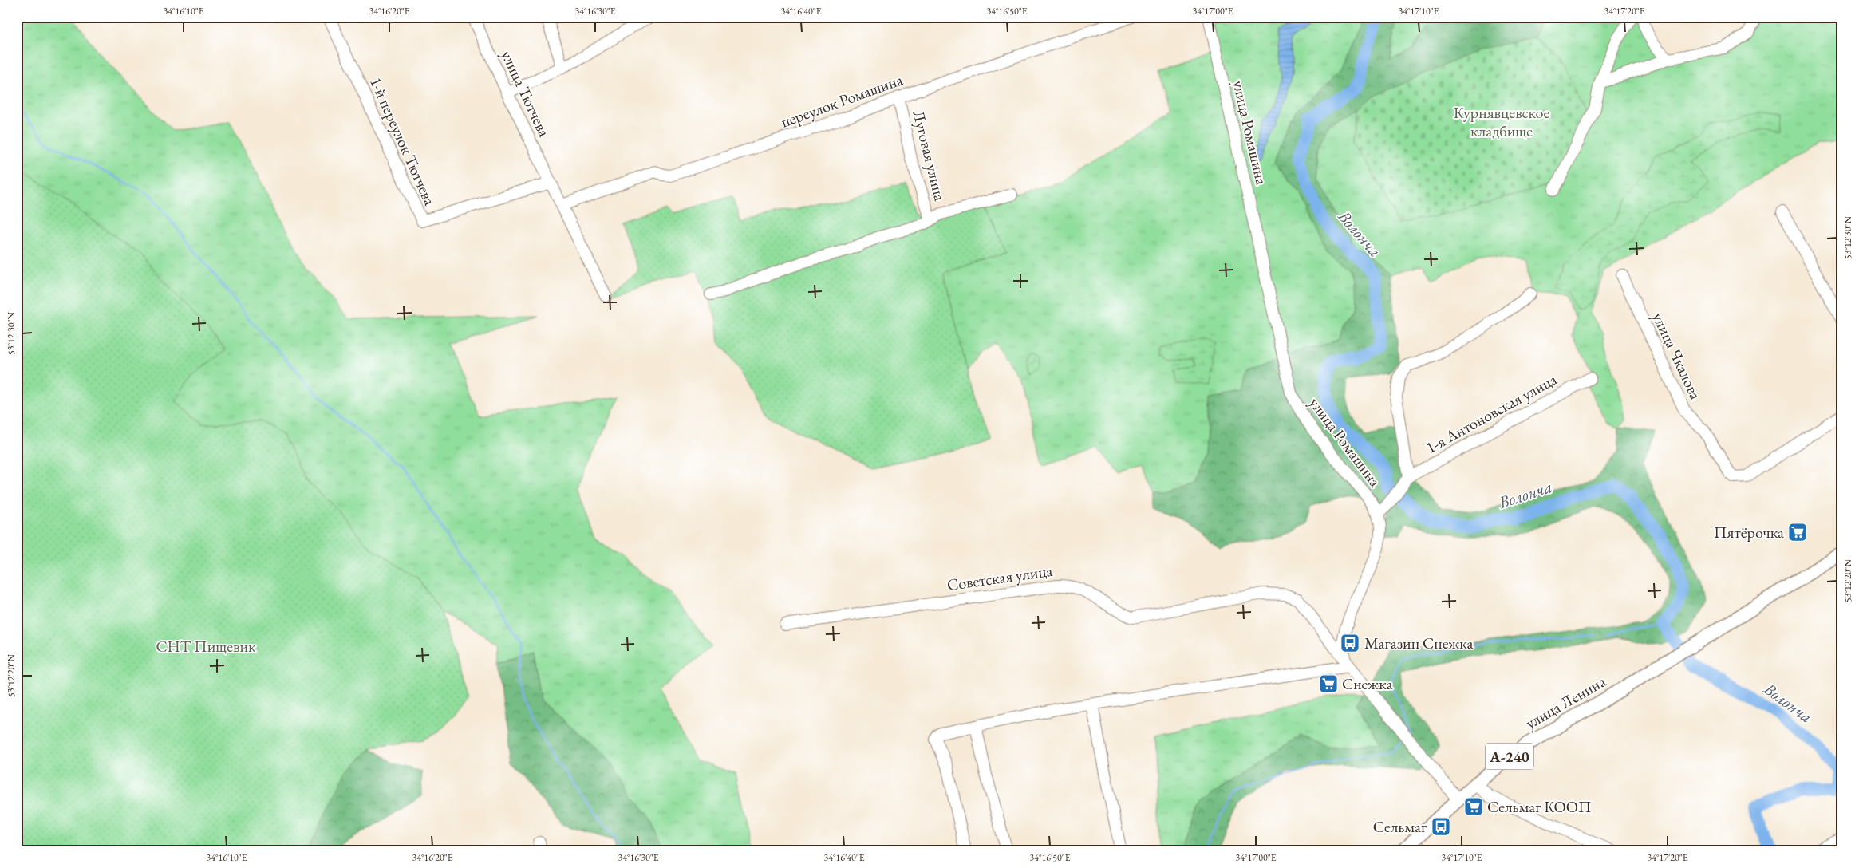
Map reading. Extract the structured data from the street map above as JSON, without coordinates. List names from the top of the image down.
{
  "streets": {
    "main road": ["улица Ленина", "А-240"],
    "street": [
      "улица Тютчева",
      "переулок Ромашина",
      "улица Ромашина",
      "1-й переулок Тютчева",
      "Луговая улица",
      "улица Чкалова",
      "1-я Антоновская улица",
      "Советская улица"
    ]
  },
  "crossings": [
    ["улица Тютчева", "переулок Ромашина"],
    ["улица Тютчева", "1-й переулок Тютчева"],
    ["переулок Ромашина", "Луговая улица"],
    ["улица Ромашина", "Советская улица"]
  ],
  "water": ["Волонча"],
  "parks": ["Курнявцевское кладбище", "СНТ Пищевик"],
  "places": {
    "supermarket": ["Пятёрочка", "Снежка", "Сельмаг КООП"],
    "bus stop": ["Магазин Снежка", "Сельмаг"]
  },
  "coordinates": [
    "34°16'10\"E",
    "34°16'20\"E",
    "34°16'30\"E",
    "34°16'40\"E",
    "34°16'50\"E",
    "34°17'00\"E",
    "34°17'10\"E",
    "34°17'20\"E",
    "53°12'30\"N",
    "53°12'20\"N"
  ]
}
